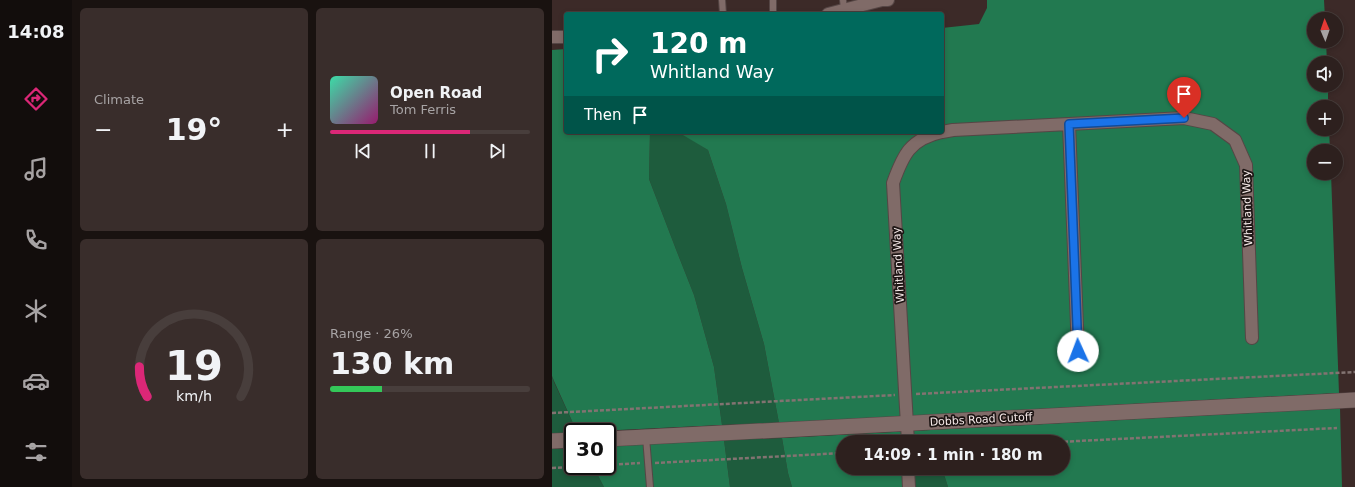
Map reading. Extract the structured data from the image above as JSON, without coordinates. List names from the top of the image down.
{
  "streets": {
    "street": ["Whitland Way", "Dobbs Road Cutoff"]
  },
  "crossings": [
    ["Whitland Way", "Dobbs Road Cutoff"]
  ],
  "north": "top",
  "page": {
    "tabs": "14:08",
    "tile": [
      "Climate",
      ["Range · 26%", "130 km"]
    ],
    "map_buttons": ["+", "−"],
    "turn": ["120 m", "Whitland Way"],
    "song": ["Open Road", "Tom Ferris"],
    "then": "Then",
    "heat": ["−", "19°", "+"],
    "limit": "30",
    "trip": "14:09 · 1 min · 180 m",
    "gauge": ["19", "km/h"]
  }
}
